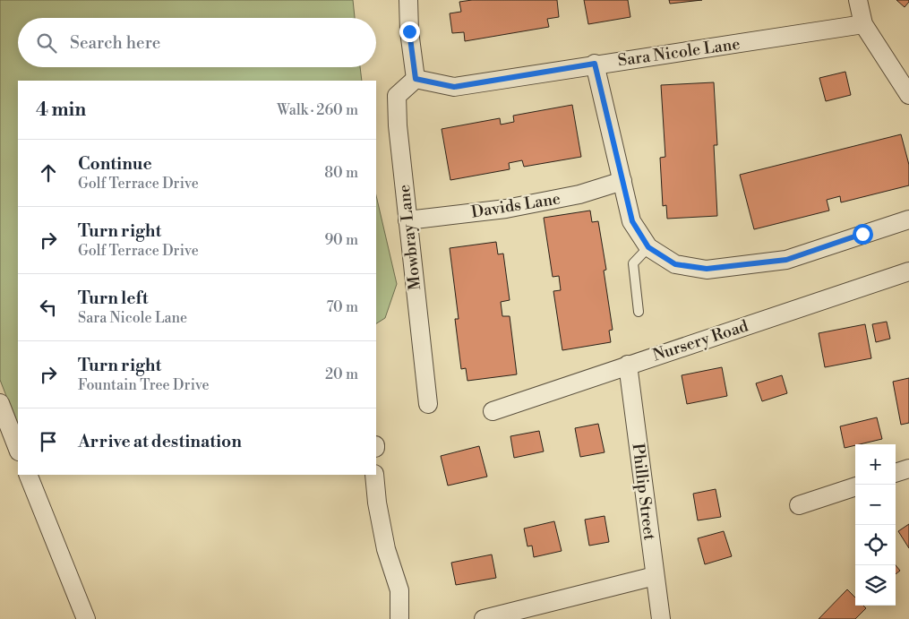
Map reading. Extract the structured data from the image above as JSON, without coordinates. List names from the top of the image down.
{
  "streets": {
    "street": [
      "Sara Nicole Lane",
      "Davids Lane",
      "Mowbray Lane",
      "Nursery Road",
      "Phillip Street"
    ]
  },
  "crossings": [
    ["Sara Nicole Lane", "Mowbray Lane"],
    ["Davids Lane", "Mowbray Lane"],
    ["Nursery Road", "Phillip Street"]
  ],
  "page": {
    "search": "Search here",
    "heading": ["4 min", "Walk · 260 m"],
    "list": [
      ["Continue", "Golf Terrace Drive", "80 m"],
      ["Turn right", "Golf Terrace Drive", "90 m"],
      ["Turn left", "Sara Nicole Lane", "70 m"],
      ["Turn right", "Fountain Tree Drive", "20 m"],
      "Arrive at destination"
    ],
    "map_buttons": ["+", "−"]
  }
}
